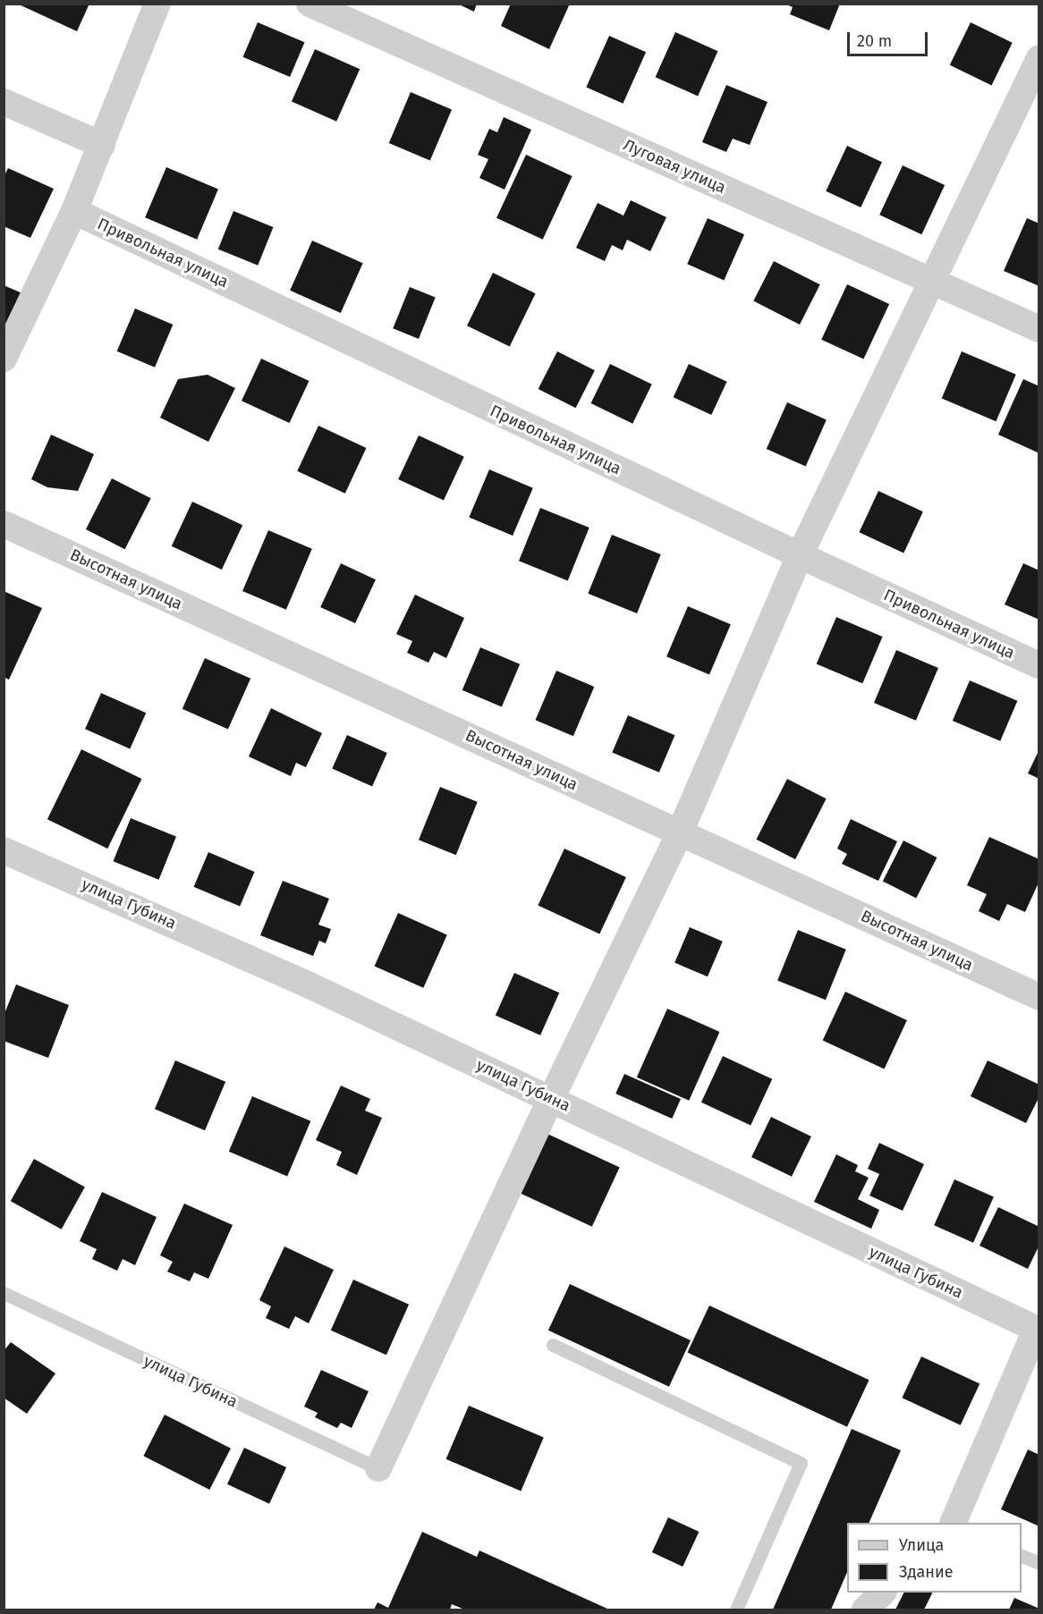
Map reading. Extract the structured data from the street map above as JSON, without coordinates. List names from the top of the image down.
{
  "streets": {
    "street": [
      "Луговая улица",
      "Привольная улица",
      "Высотная улица",
      "улица Губина"
    ]
  },
  "legend": ["Улица", "Здание"],
  "scale_bar": "20 m"
}
